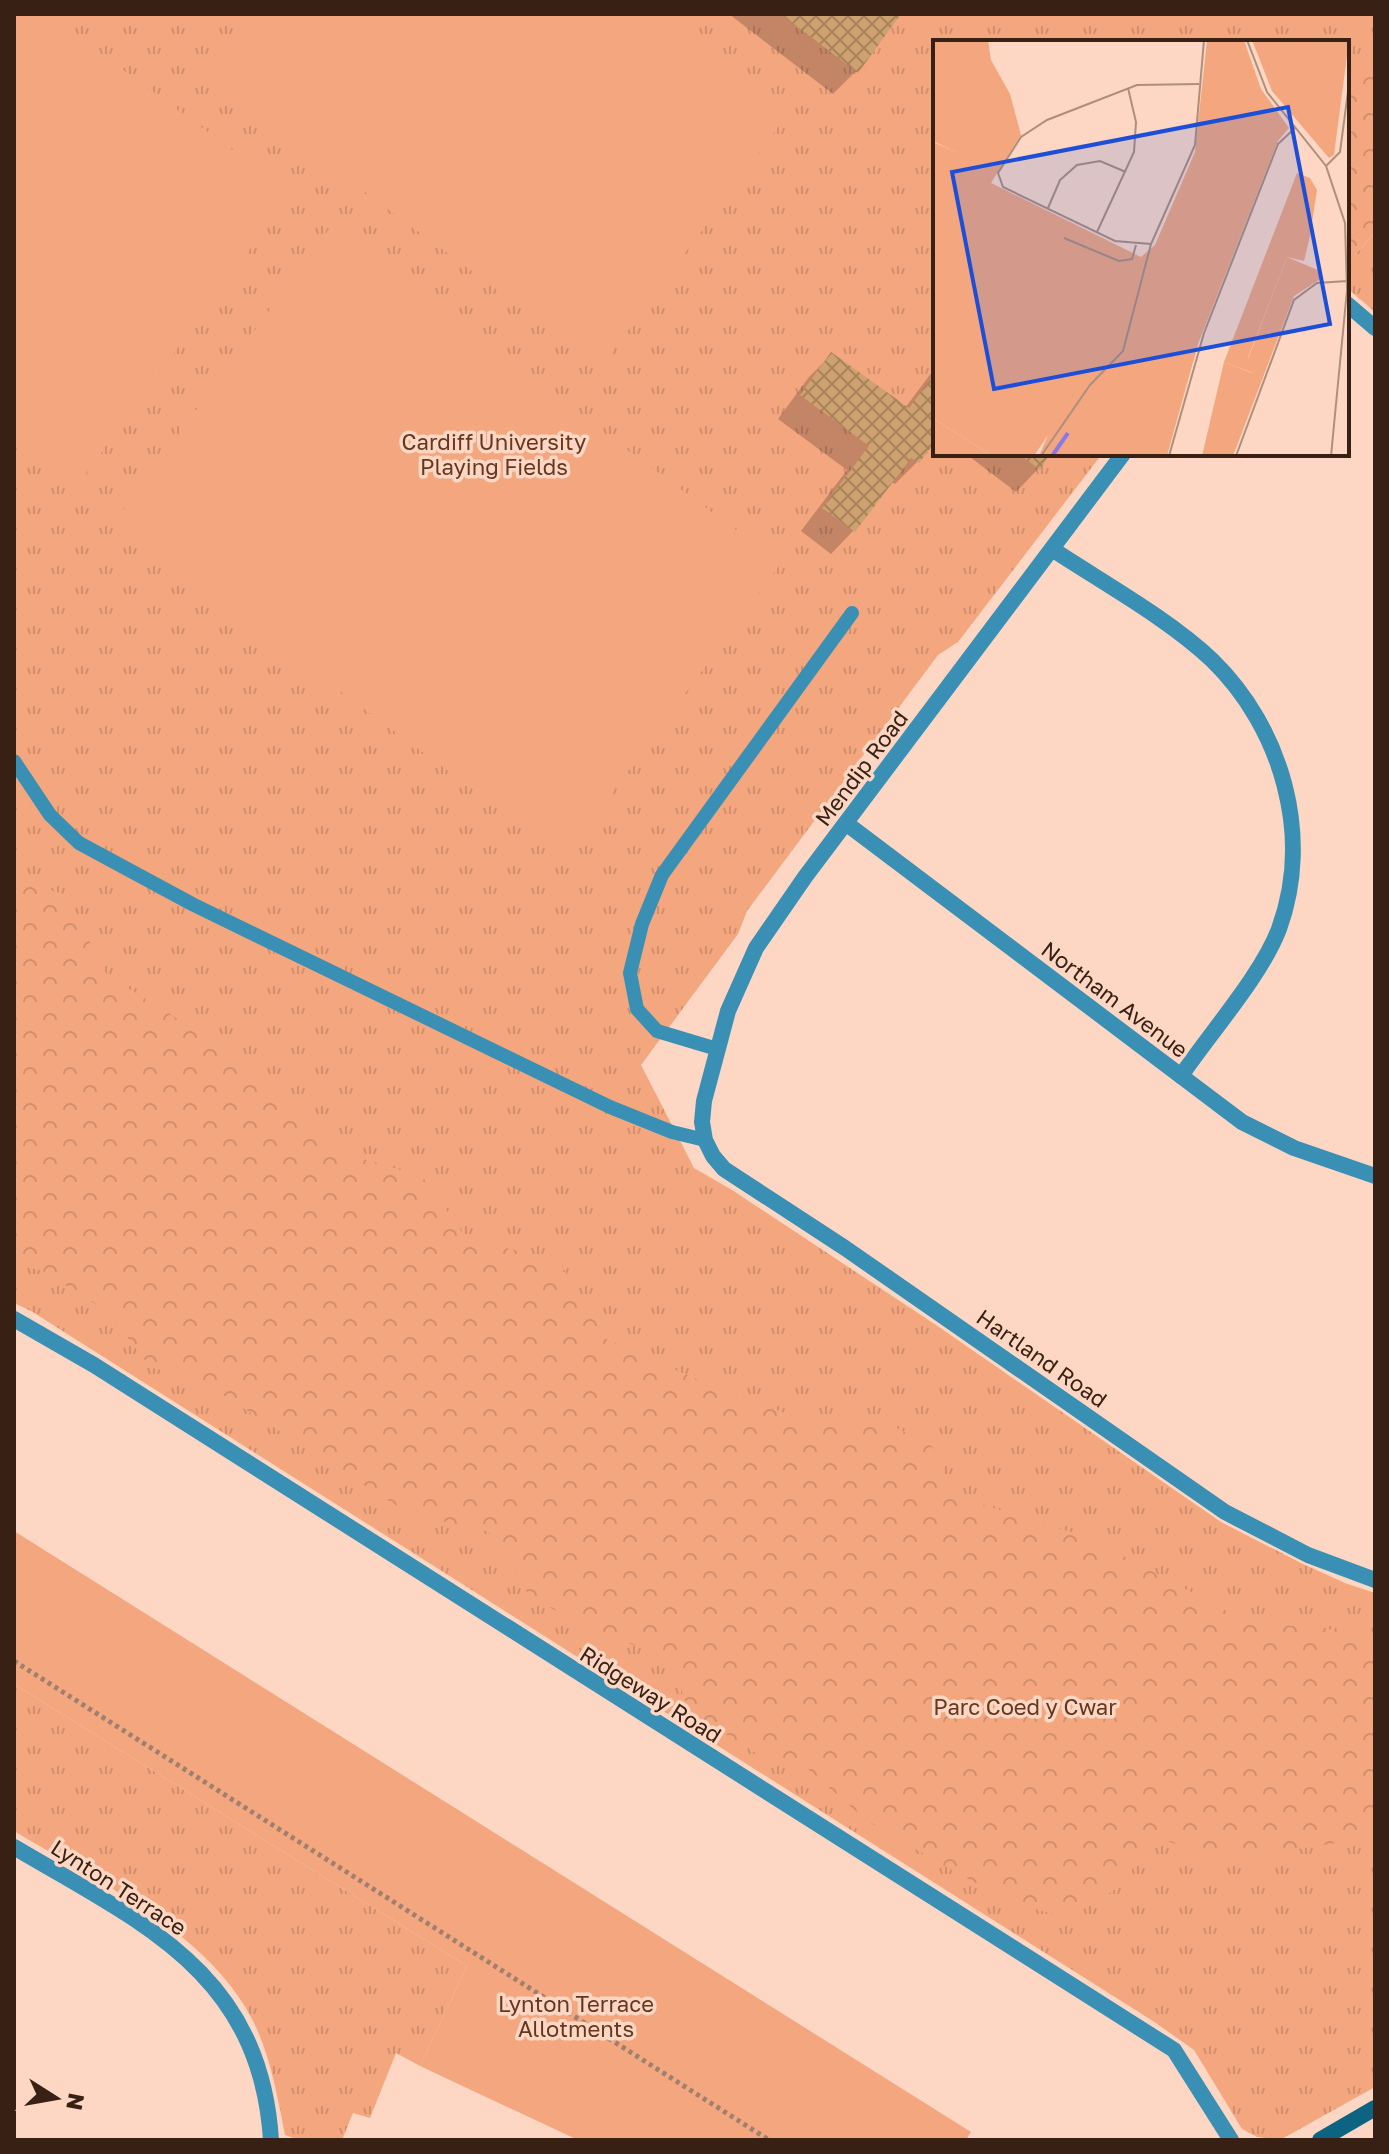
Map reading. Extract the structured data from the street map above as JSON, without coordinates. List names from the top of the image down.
{
  "streets": {
    "street": [
      "Mendip Road",
      "Northam Avenue",
      "Hartland Road",
      "Ridgeway Road",
      "Lynton Terrace"
    ]
  },
  "crossings": [
    ["Mendip Road", "Northam Avenue"],
    ["Mendip Road", "Hartland Road"]
  ],
  "parks": ["Cardiff University Playing Fields", "Parc Coed y Cwar", "Lynton Terrace Allotments"],
  "north": "right"
}
